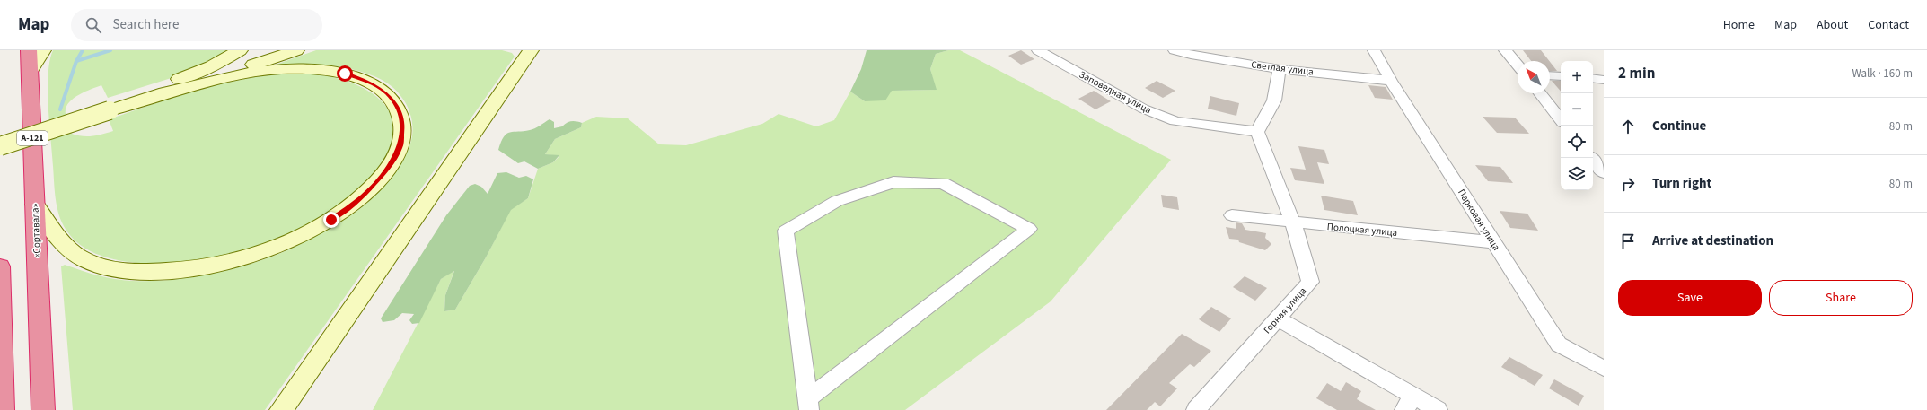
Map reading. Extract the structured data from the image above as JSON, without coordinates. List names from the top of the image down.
{
  "streets": {
    "highway": ["А-121", "«Сортавала»"],
    "street": [
      "Светлая улица",
      "Заповедная улица",
      "Парковая улица",
      "Полоцкая улица",
      "Горная улица"
    ]
  },
  "crossings": [
    ["Светлая улица", "Парковая улица"],
    ["Заповедная улица", "Горная улица"],
    ["Парковая улица", "Полоцкая улица"],
    ["Полоцкая улица", "Горная улица"]
  ],
  "north": "top left",
  "page": {
    "header": "Map",
    "search": "Search here",
    "nav": [
      "Home",
      "Map",
      "About",
      "Contact"
    ],
    "heading": ["2 min", "Walk · 160 m"],
    "map_buttons": ["+", "−"],
    "list": [
      ["Continue", "80 m"],
      ["Turn right", "80 m"],
      "Arrive at destination"
    ],
    "buttons": ["Save", "Share"]
  }
}
